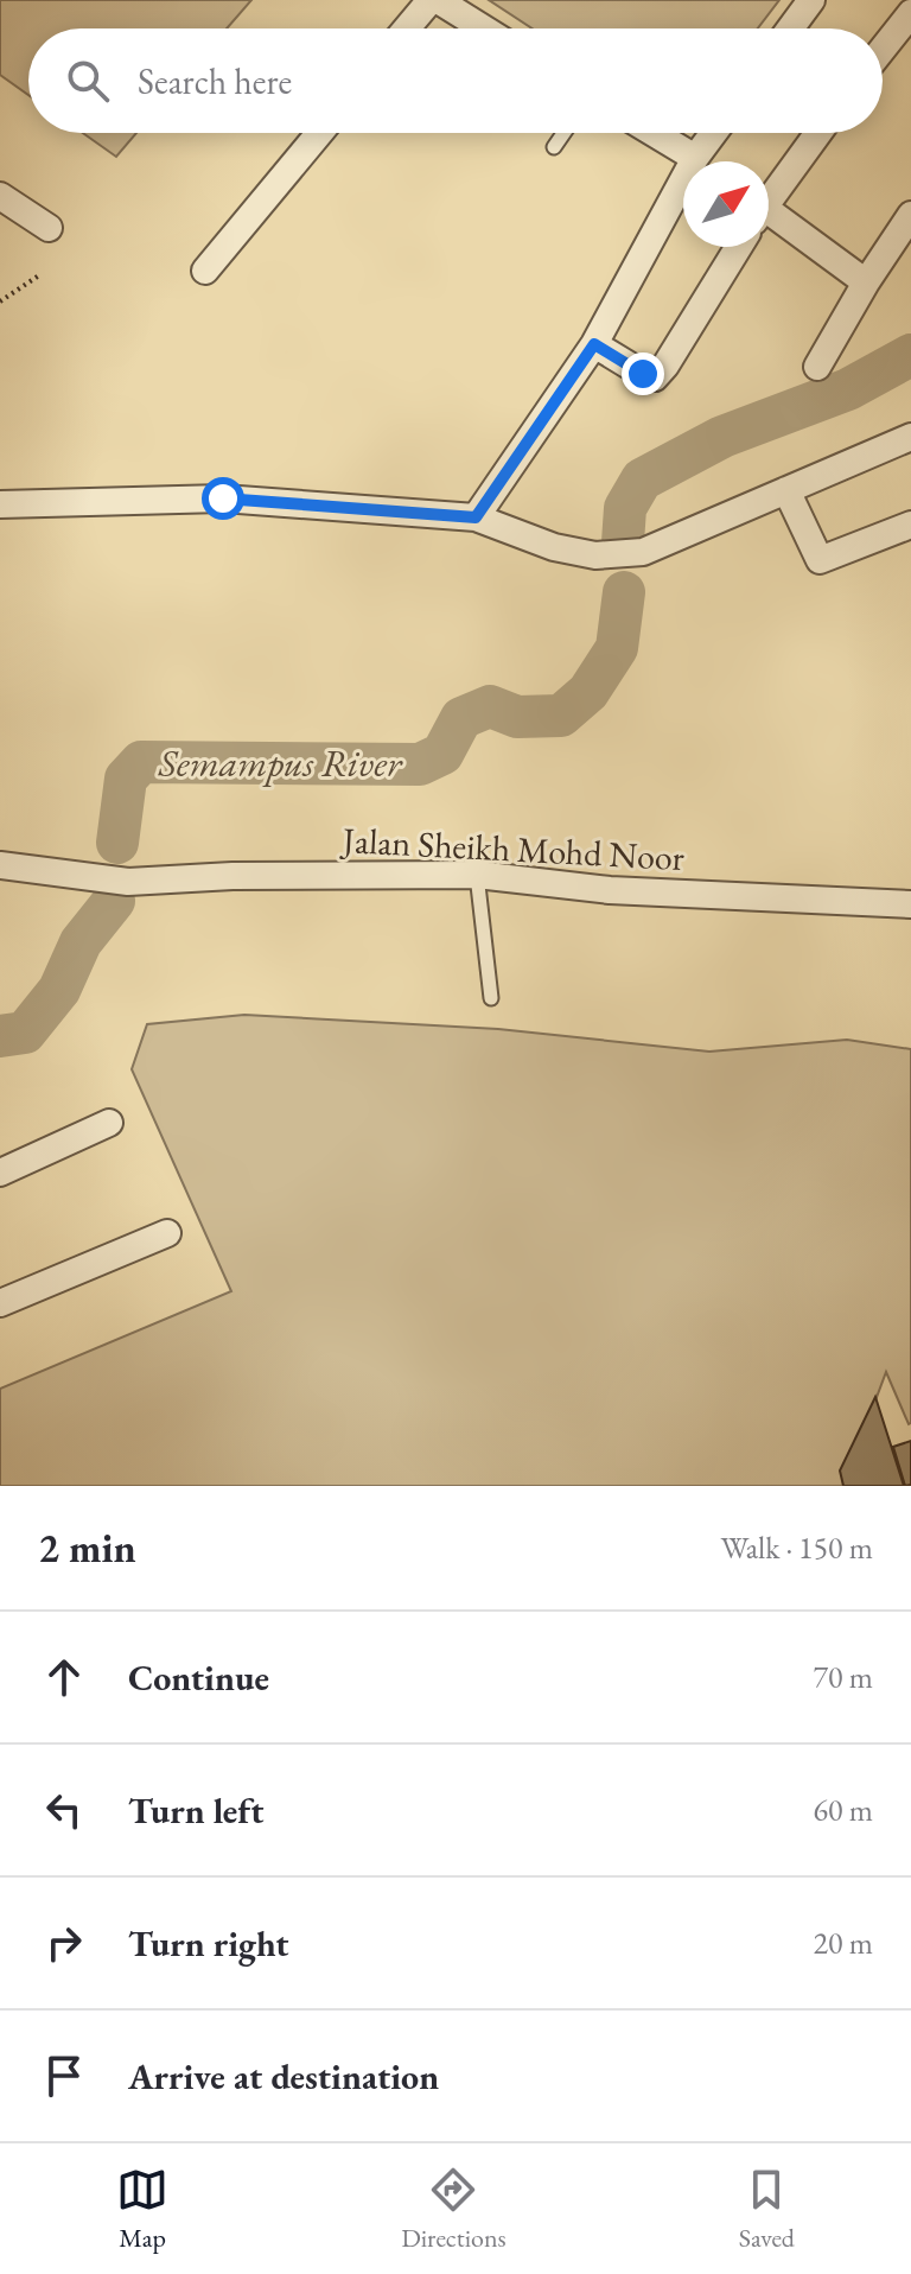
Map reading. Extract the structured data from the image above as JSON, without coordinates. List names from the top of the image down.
{
  "streets": {
    "street": ["Jalan Sheikh Mohd Noor"]
  },
  "water": ["Semampus River"],
  "north": "top right",
  "page": {
    "search": "Search here",
    "heading": ["2 min", "Walk · 150 m"],
    "list": [
      ["Continue", "70 m"],
      ["Turn left", "60 m"],
      ["Turn right", "20 m"],
      "Arrive at destination"
    ],
    "nav": ["Map", "Directions", "Saved"]
  }
}
